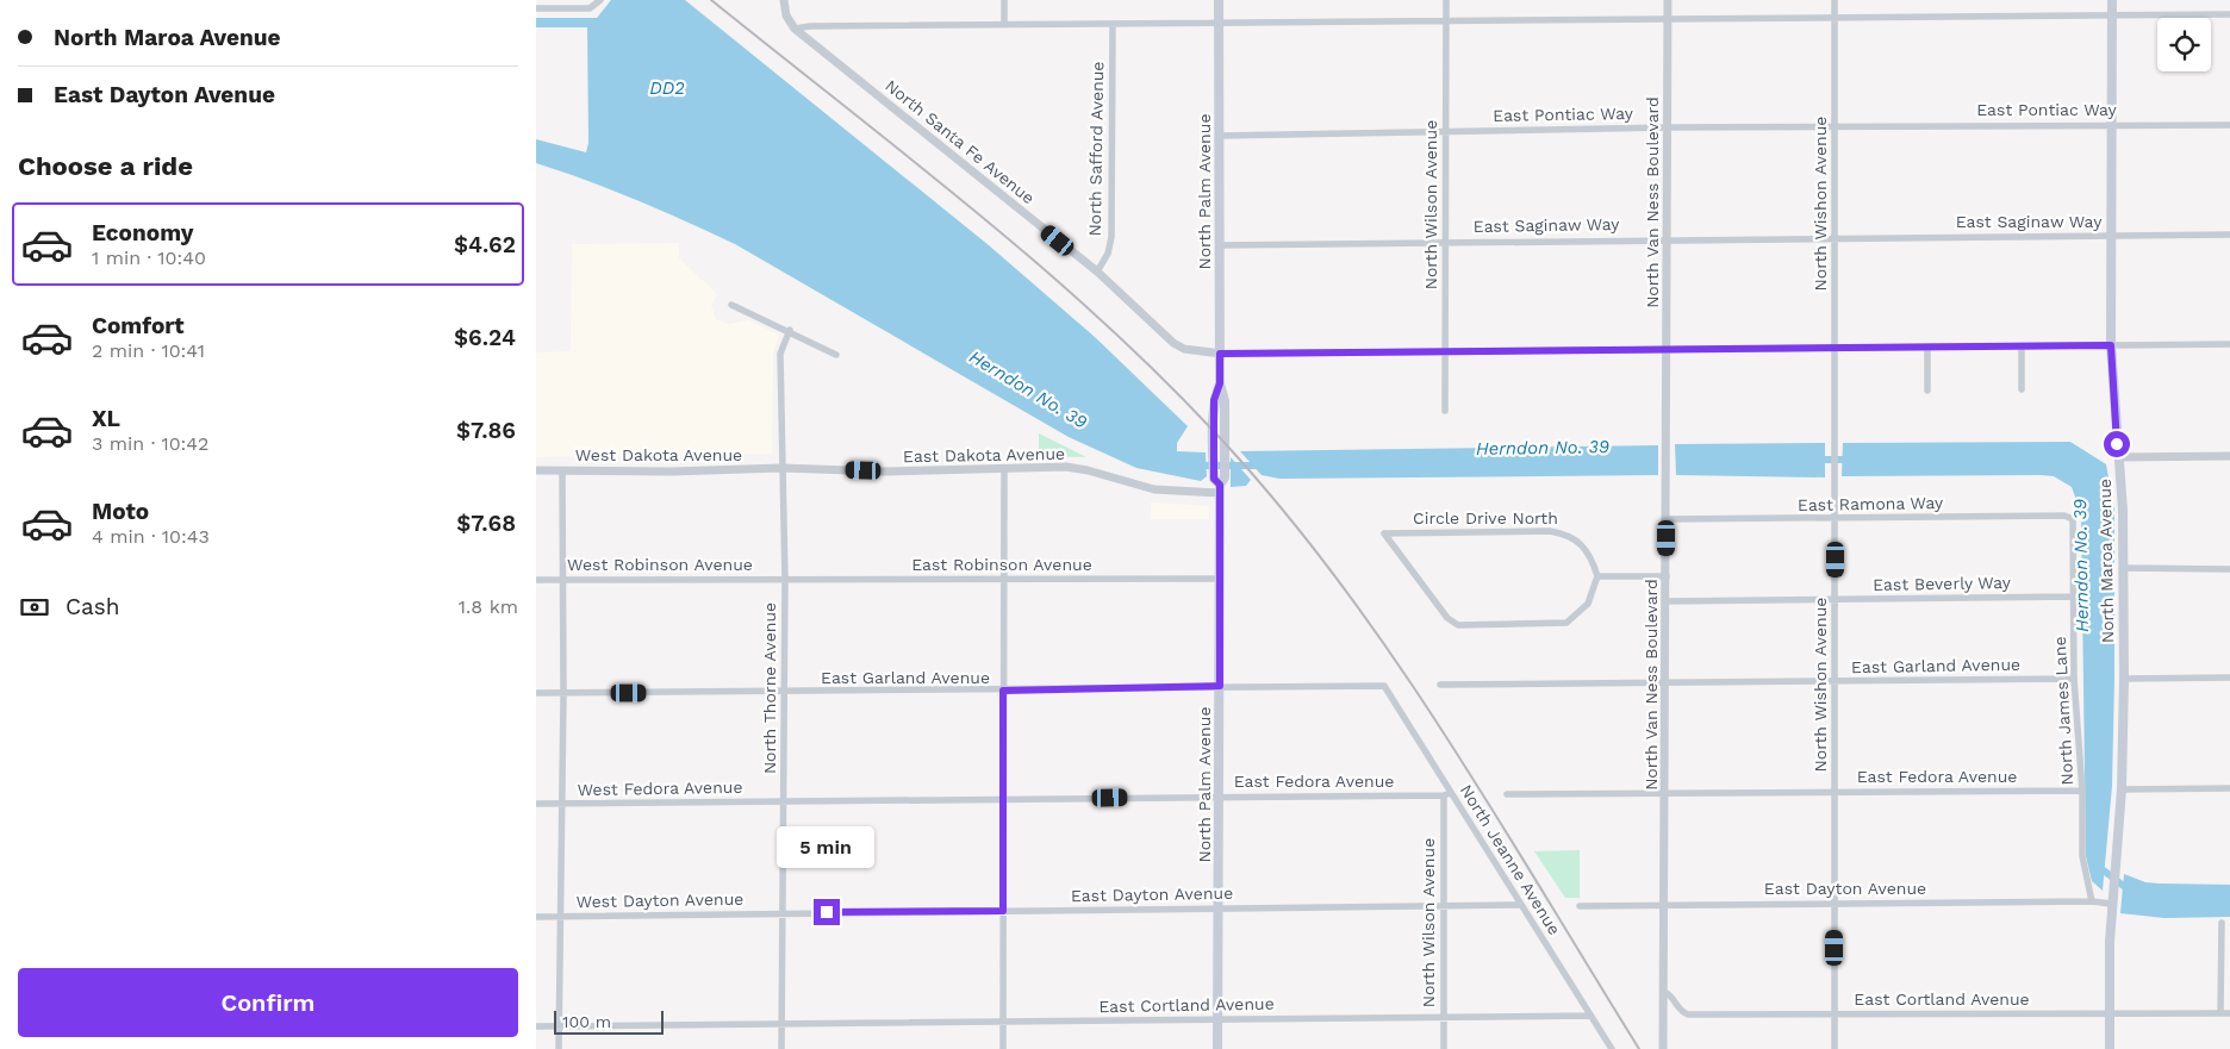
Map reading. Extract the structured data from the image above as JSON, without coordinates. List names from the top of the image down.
{
  "streets": {
    "main road": ["North Palm Avenue", "North Maroa Avenue"],
    "street": [
      "East Pontiac Way",
      "North Santa Fe Avenue",
      "North Safford Avenue",
      "North Van Ness Boulevard",
      "North Wishon Avenue",
      "North Wilson Avenue",
      "East Saginaw Way",
      "West Dakota Avenue",
      "East Dakota Avenue",
      "East Ramona Way",
      "Circle Drive North",
      "West Robinson Avenue",
      "East Robinson Avenue",
      "East Beverly Way",
      "East Garland Avenue",
      "North Thorne Avenue",
      "North James Lane",
      "East Fedora Avenue",
      "West Fedora Avenue",
      "North Jeanne Avenue",
      "East Dayton Avenue",
      "West Dayton Avenue",
      "East Cortland Avenue"
    ]
  },
  "crossings": [
    ["East Pontiac Way", "North Palm Avenue"],
    ["East Pontiac Way", "North Van Ness Boulevard"],
    ["East Pontiac Way", "North Wishon Avenue"],
    ["East Pontiac Way", "North Wilson Avenue"],
    ["East Pontiac Way", "North Maroa Avenue"],
    ["North Santa Fe Avenue", "North Safford Avenue"],
    ["North Santa Fe Avenue", "North Palm Avenue"],
    ["North Palm Avenue", "East Saginaw Way"],
    ["North Palm Avenue", "East Dakota Avenue"],
    ["North Palm Avenue", "East Robinson Avenue"],
    ["North Palm Avenue", "East Garland Avenue"],
    ["North Palm Avenue", "East Fedora Avenue"],
    ["North Palm Avenue", "East Dayton Avenue"],
    ["North Palm Avenue", "East Cortland Avenue"],
    ["North Van Ness Boulevard", "East Saginaw Way"],
    ["North Van Ness Boulevard", "East Ramona Way"],
    ["North Van Ness Boulevard", "East Beverly Way"],
    ["North Van Ness Boulevard", "East Garland Avenue"],
    ["North Van Ness Boulevard", "East Fedora Avenue"],
    ["North Van Ness Boulevard", "East Dayton Avenue"],
    ["North Van Ness Boulevard", "East Cortland Avenue"],
    ["North Wishon Avenue", "East Saginaw Way"],
    ["North Wishon Avenue", "East Ramona Way"],
    ["North Wishon Avenue", "East Beverly Way"],
    ["North Wishon Avenue", "East Garland Avenue"],
    ["North Wishon Avenue", "East Fedora Avenue"],
    ["North Wishon Avenue", "East Dayton Avenue"],
    ["North Wishon Avenue", "East Cortland Avenue"],
    ["North Wilson Avenue", "East Saginaw Way"],
    ["North Wilson Avenue", "East Fedora Avenue"],
    ["North Wilson Avenue", "North Jeanne Avenue"],
    ["North Wilson Avenue", "East Dayton Avenue"],
    ["North Wilson Avenue", "East Cortland Avenue"],
    ["East Saginaw Way", "North Maroa Avenue"],
    ["West Dakota Avenue", "East Dakota Avenue"],
    ["West Dakota Avenue", "North Thorne Avenue"],
    ["East Dakota Avenue", "North Thorne Avenue"],
    ["East Ramona Way", "North James Lane"],
    ["North Maroa Avenue", "East Dayton Avenue"],
    ["North Maroa Avenue", "East Cortland Avenue"],
    ["West Robinson Avenue", "East Robinson Avenue"],
    ["West Robinson Avenue", "North Thorne Avenue"],
    ["East Robinson Avenue", "North Thorne Avenue"],
    ["East Beverly Way", "North James Lane"],
    ["East Garland Avenue", "North Thorne Avenue"],
    ["East Garland Avenue", "North James Lane"],
    ["East Garland Avenue", "North Jeanne Avenue"],
    ["North Thorne Avenue", "East Fedora Avenue"],
    ["North Thorne Avenue", "West Fedora Avenue"],
    ["North Thorne Avenue", "East Dayton Avenue"],
    ["North Thorne Avenue", "West Dayton Avenue"],
    ["North Thorne Avenue", "East Cortland Avenue"],
    ["North James Lane", "East Fedora Avenue"],
    ["North James Lane", "East Dayton Avenue"],
    ["East Fedora Avenue", "West Fedora Avenue"],
    ["East Fedora Avenue", "North Jeanne Avenue"],
    ["North Jeanne Avenue", "East Dayton Avenue"],
    ["North Jeanne Avenue", "East Cortland Avenue"],
    ["East Dayton Avenue", "West Dayton Avenue"]
  ],
  "water": ["DD2", "Herndon No. 39"],
  "scale_bar": "100 m",
  "page": {
    "banner": ["North Maroa Avenue", "East Dayton Avenue"],
    "heading": "Choose a ride",
    "list": [
      {
        "name": "Economy",
        "note": "1 min · 10:40",
        "value": "$4.62"
      },
      {
        "name": "Comfort",
        "note": "2 min · 10:41",
        "value": "$6.24"
      },
      {
        "name": "XL",
        "note": "3 min · 10:42",
        "value": "$7.86"
      },
      {
        "name": "Moto",
        "note": "4 min · 10:43",
        "value": "$7.68"
      }
    ],
    "pay": ["Cash", "1.8 km"],
    "bubble": "5 min",
    "buttons": "Confirm",
    "scale": "100 m"
  }
}
